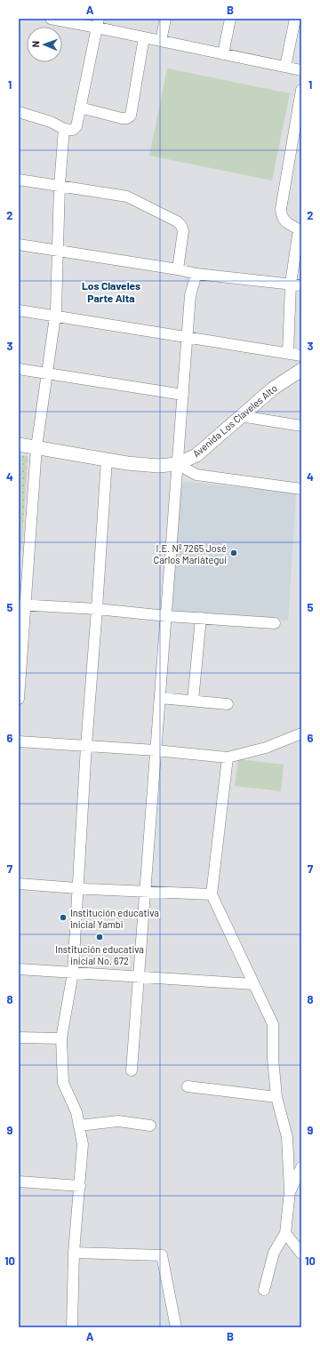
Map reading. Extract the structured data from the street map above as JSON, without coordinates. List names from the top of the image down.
{
  "streets": {
    "street": ["Avenida Los Claveles Alto"]
  },
  "districts": ["Los Claveles Parte Alta"],
  "places": ["I.E. Nº 7265 José Carlos Mariátegui", "Institución educativa inicial Yambi", "Institución educativa inicial No. 672"],
  "north": "left",
  "grid": {
    "columns": ["A", "B"],
    "rows": [
      "1",
      "2",
      "3",
      "4",
      "5",
      "6",
      "7",
      "8",
      "9",
      "10"
    ]
  }
}
